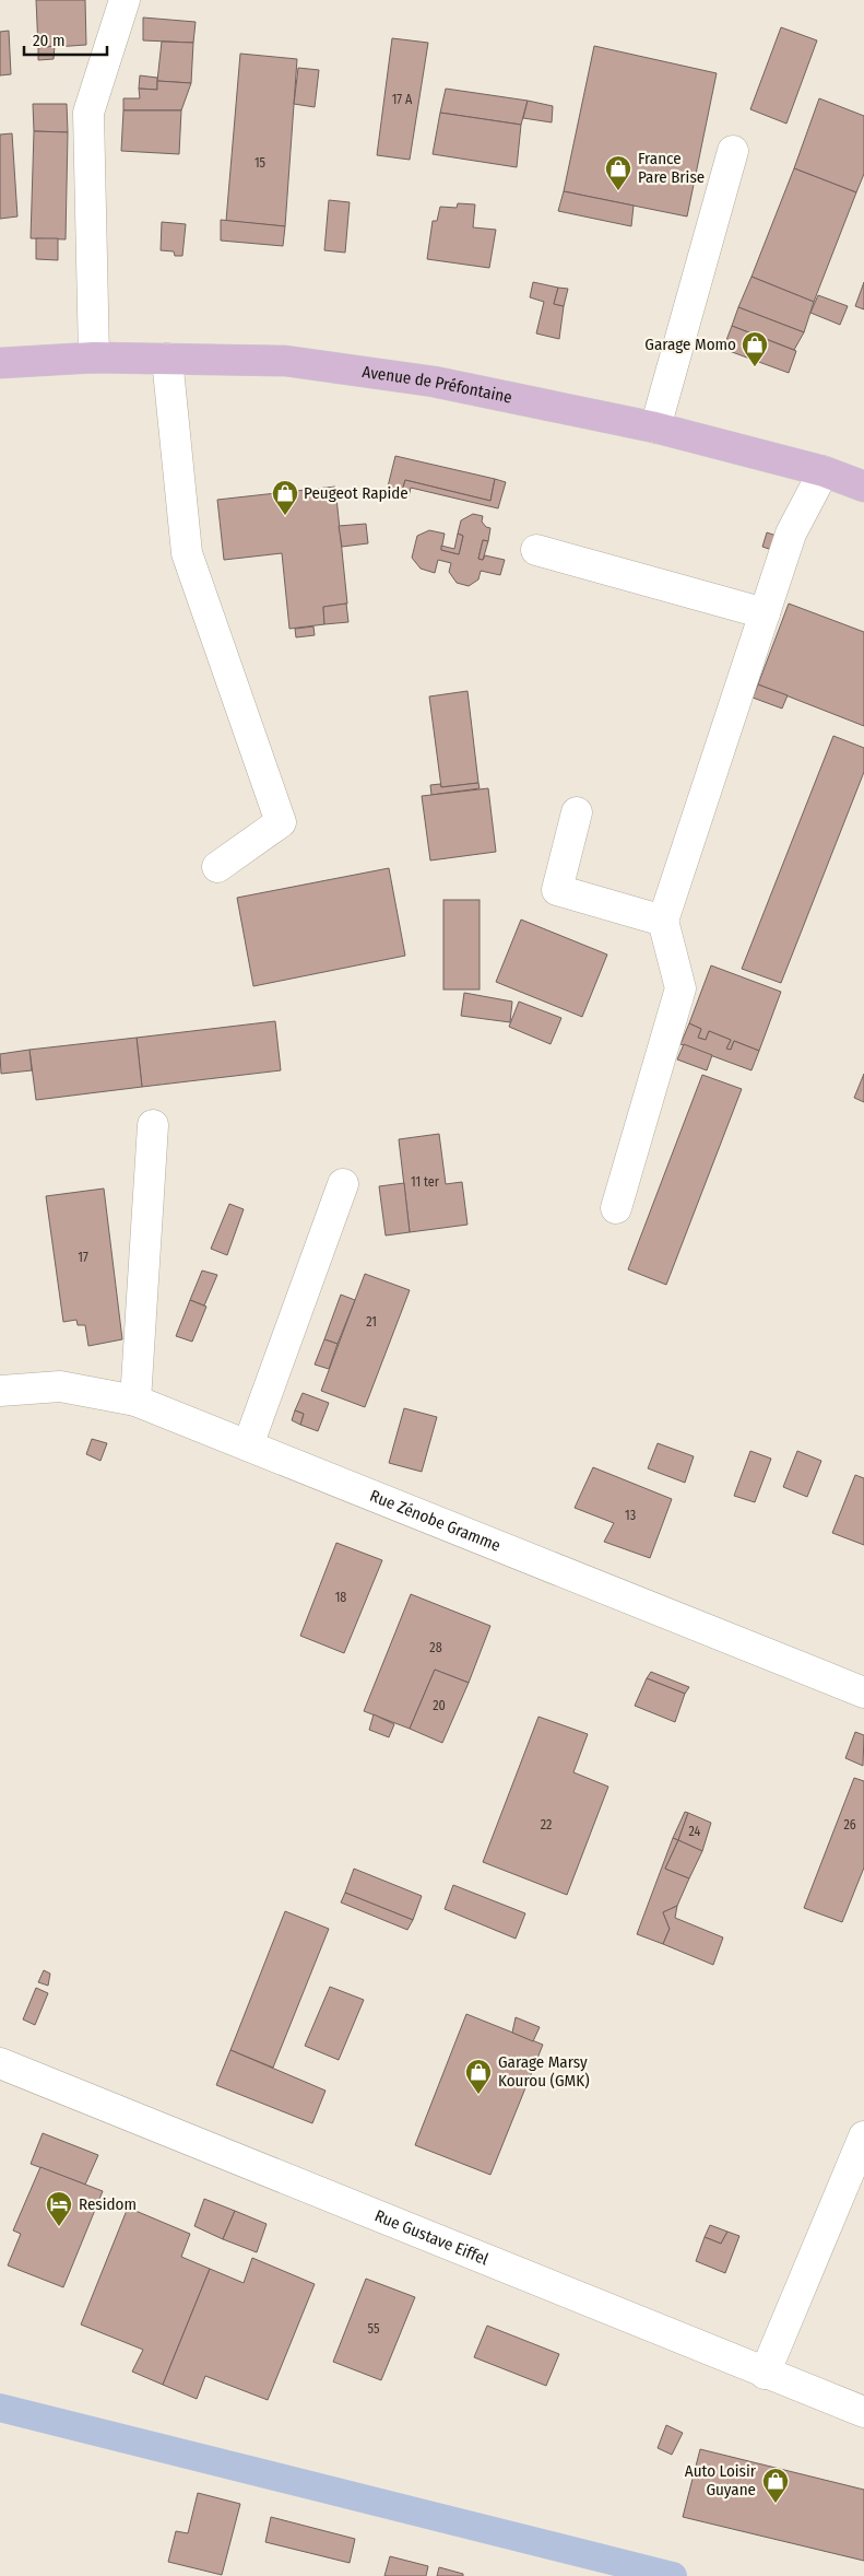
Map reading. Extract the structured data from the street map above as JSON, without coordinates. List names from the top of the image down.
{
  "streets": {
    "main road": ["Avenue de Préfontaine"],
    "street": ["Rue Zénobe Gramme", "Rue Gustave Eiffel"]
  },
  "places": {
    "shop": [
      "France Pare Brise",
      "Garage Momo",
      "Peugeot Rapide",
      "Garage Marsy Kourou (GMK)",
      "Auto Loisir Guyane"
    ],
    "hotel": ["Residom"]
  },
  "house_numbers": [
    "17 A",
    "15",
    "11 ter",
    "17",
    "21",
    "13",
    "18",
    "28",
    "20",
    "22",
    "26",
    "24",
    "55"
  ],
  "scale_bar": "20 m"
}
